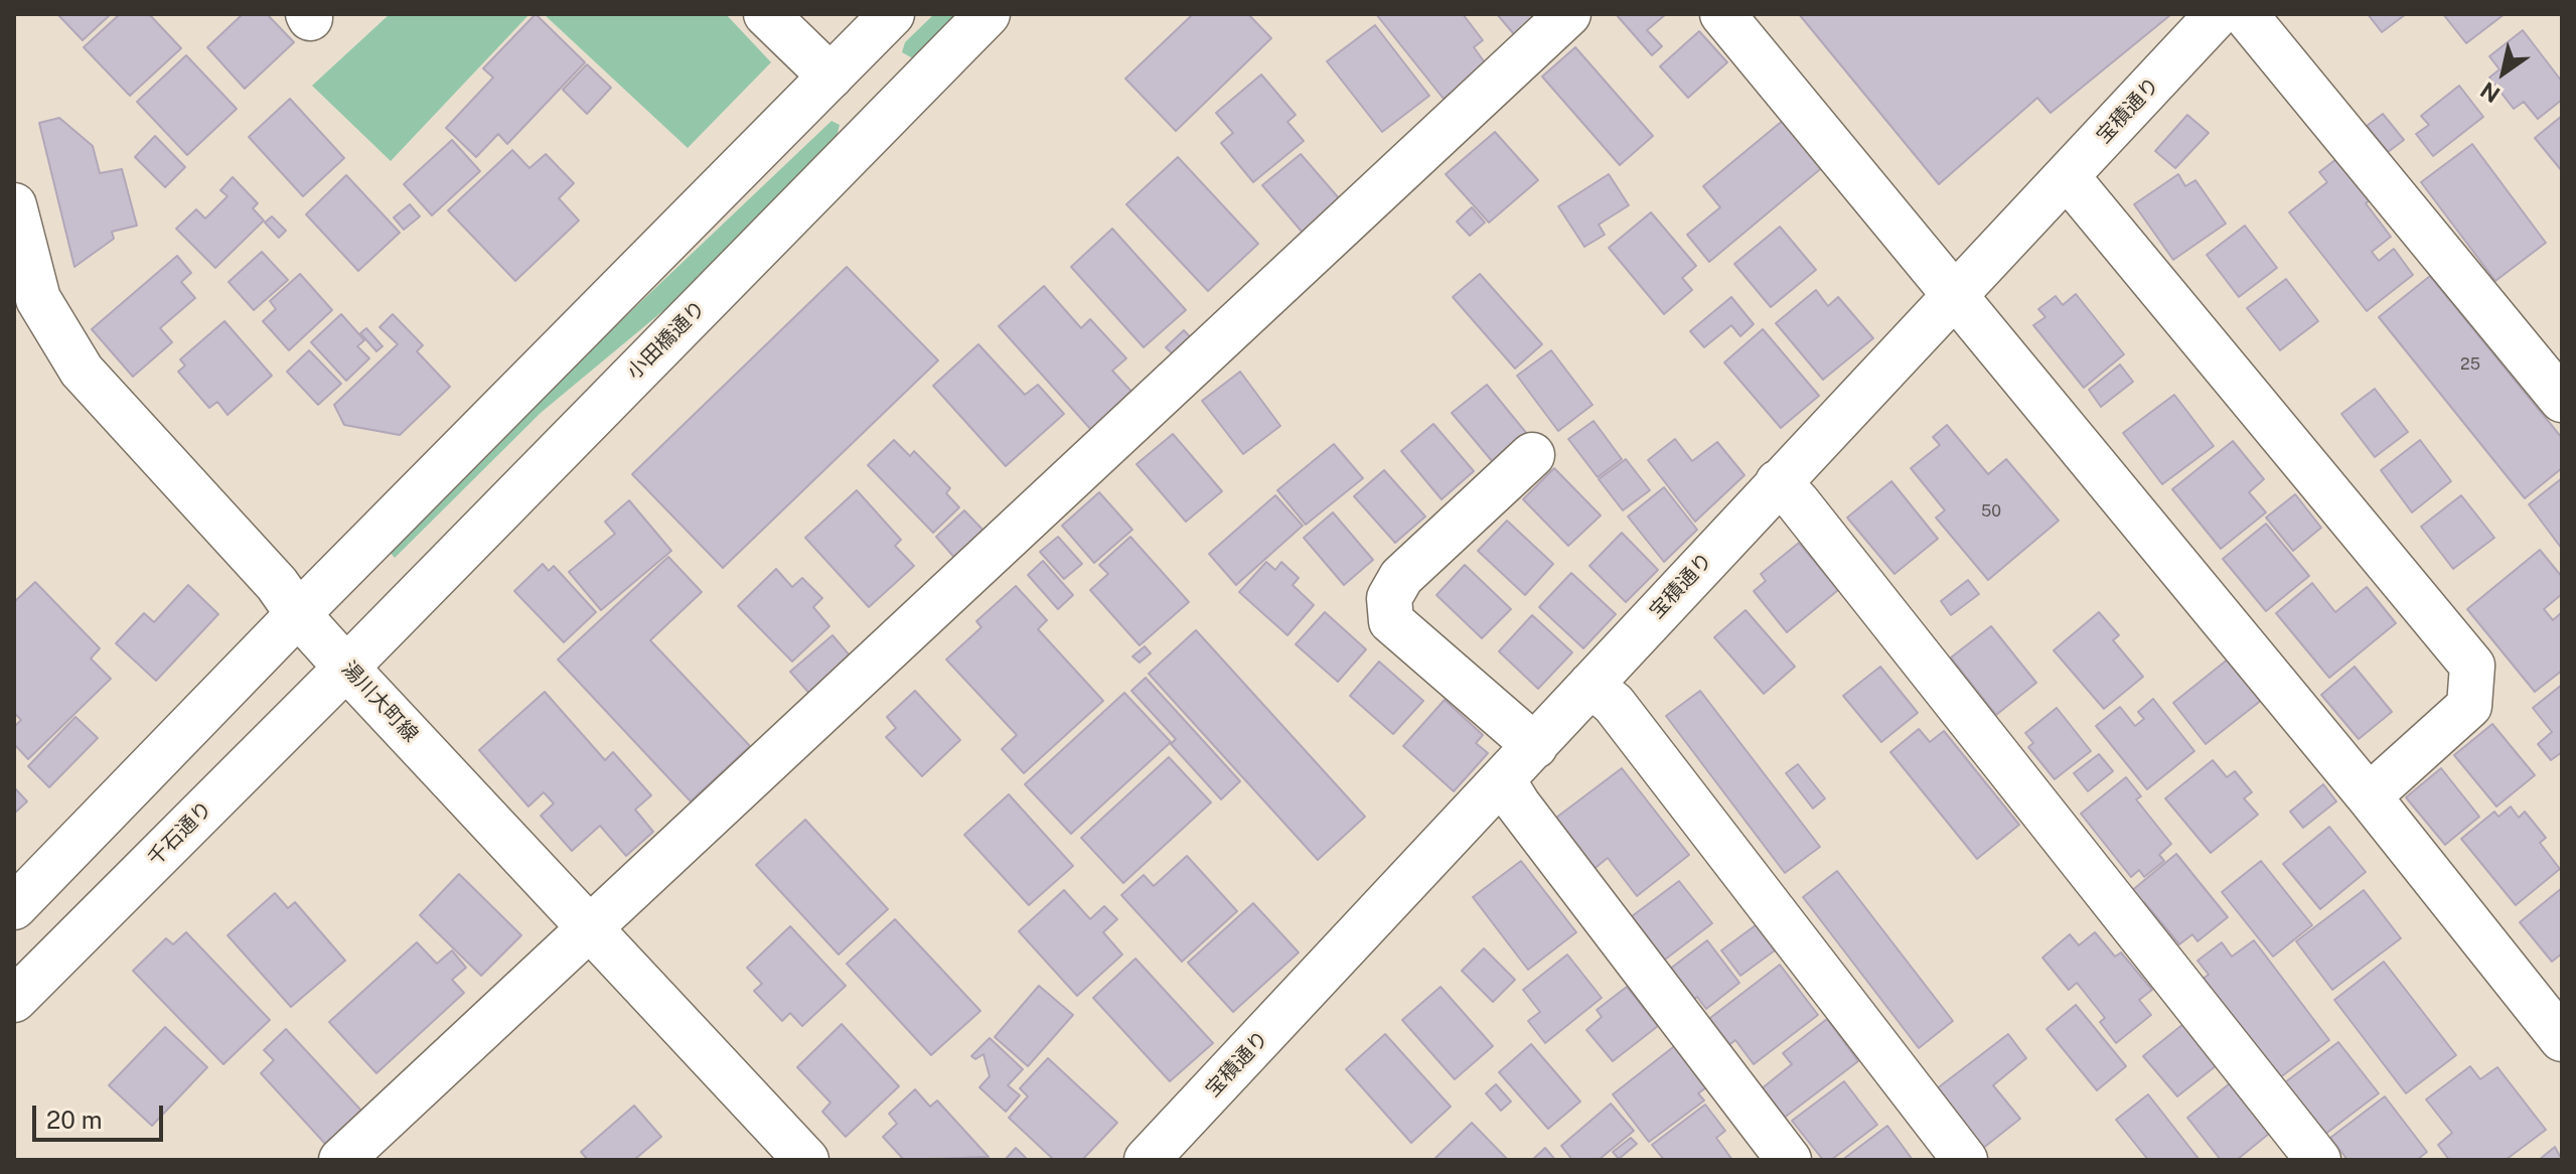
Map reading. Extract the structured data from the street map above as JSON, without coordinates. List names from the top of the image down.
{
  "streets": {
    "street": [
      "宝積通り",
      "小田橋通り",
      "湯川大町線",
      "千石通り"
    ]
  },
  "crossings": [
    ["小田橋通り", "湯川大町線"],
    ["小田橋通り", "千石通り"],
    ["湯川大町線", "千石通り"]
  ],
  "house_numbers": ["25", "50"],
  "scale_bar": "20 m",
  "north": "bottom left"
}
